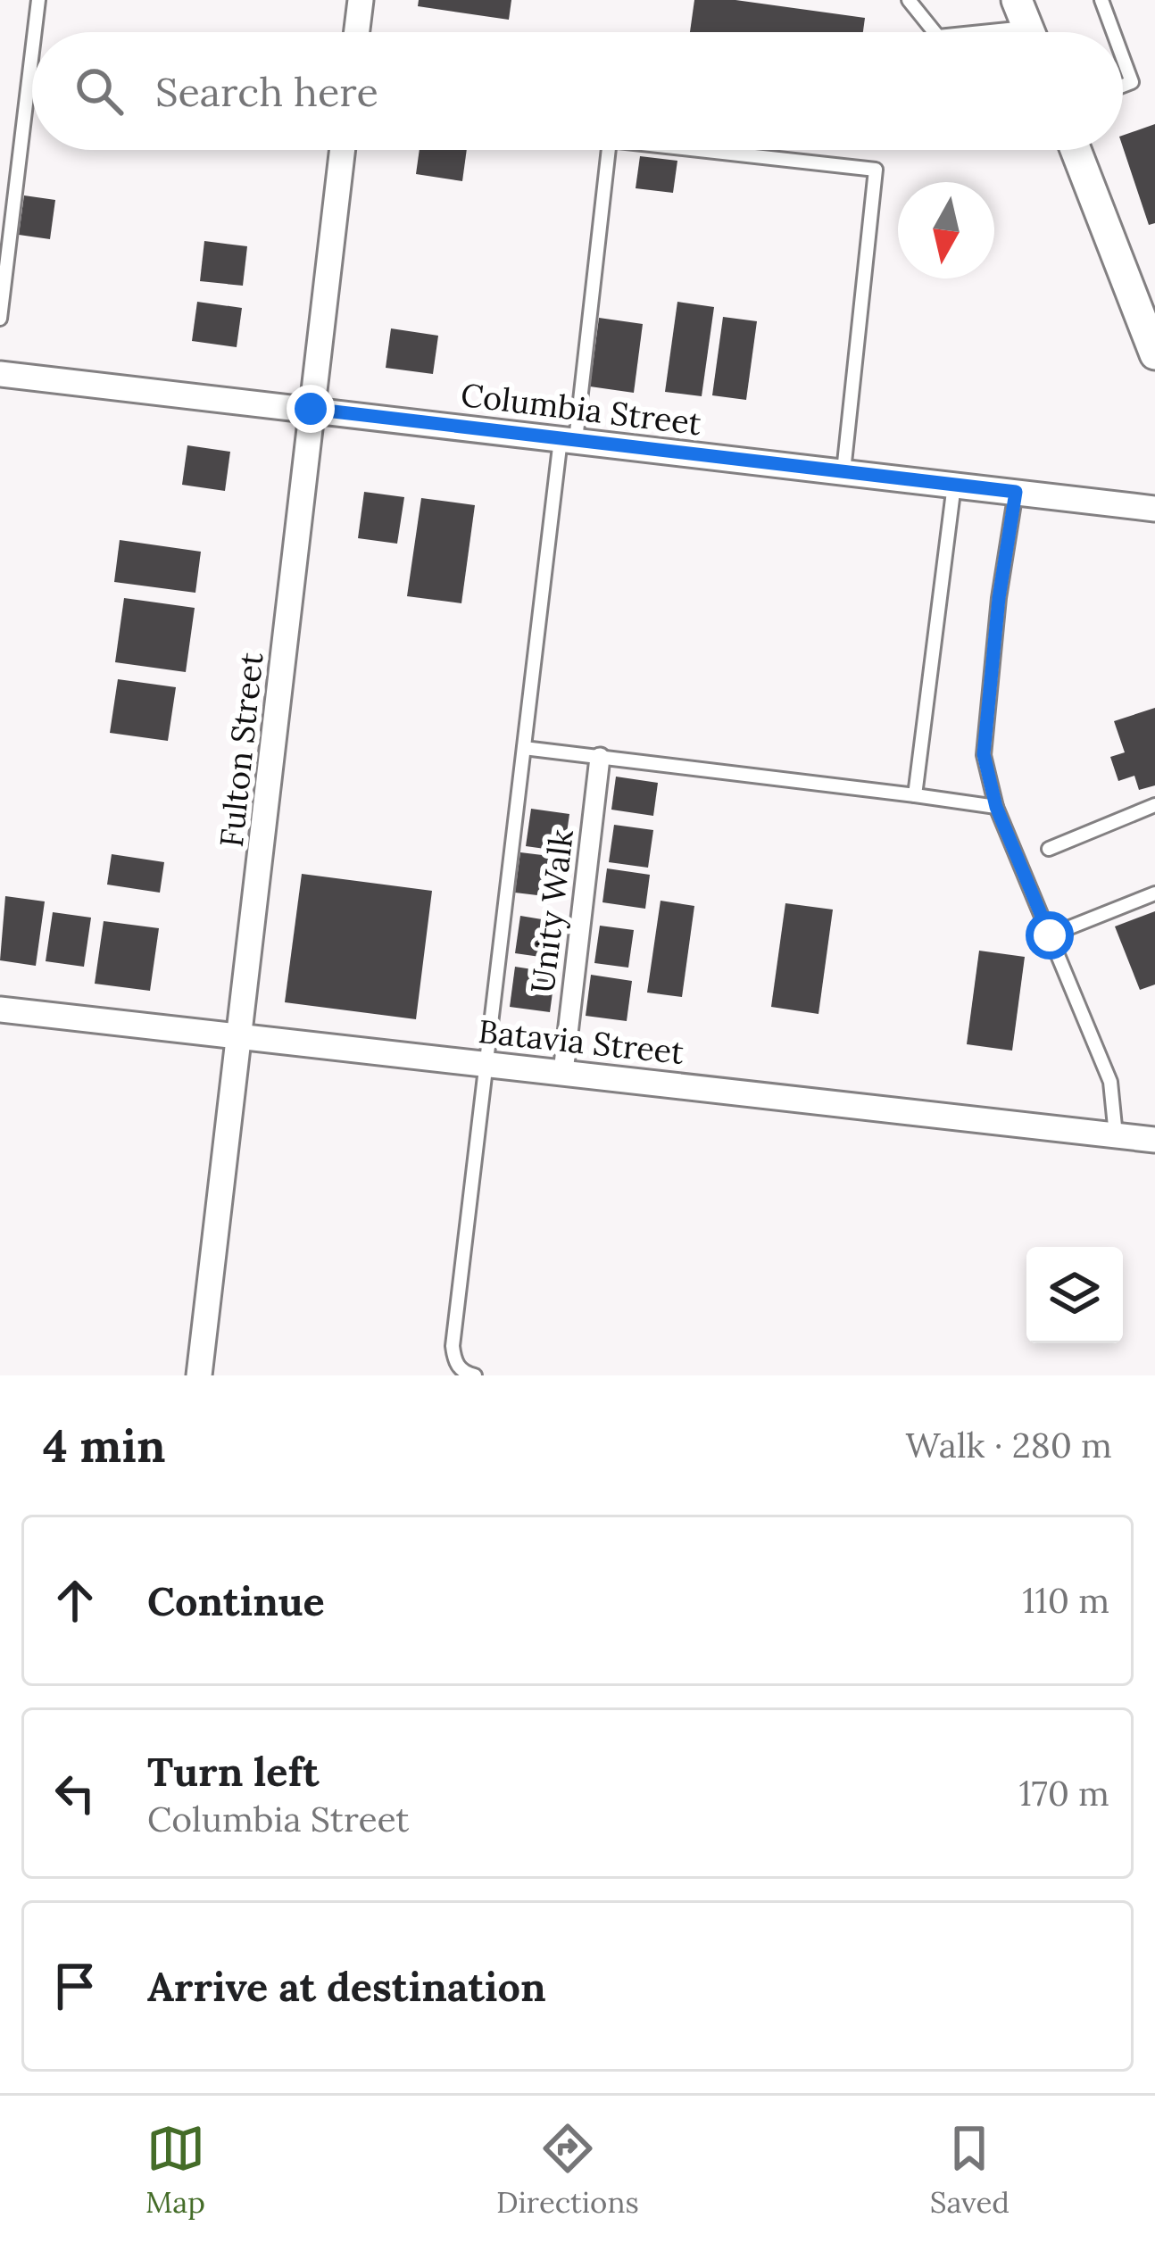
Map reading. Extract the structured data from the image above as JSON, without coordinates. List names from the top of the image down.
{
  "streets": {
    "street": [
      "Columbia Street",
      "Fulton Street",
      "Unity Walk",
      "Batavia Street"
    ]
  },
  "crossings": [
    ["Columbia Street", "Fulton Street"],
    ["Fulton Street", "Batavia Street"],
    ["Unity Walk", "Batavia Street"]
  ],
  "north": "bottom",
  "page": {
    "search": "Search here",
    "heading": ["4 min", "Walk · 280 m"],
    "list": [
      ["Continue", "110 m"],
      ["Turn left", "Columbia Street", "170 m"],
      "Arrive at destination"
    ],
    "nav": ["Map", "Directions", "Saved"]
  }
}
